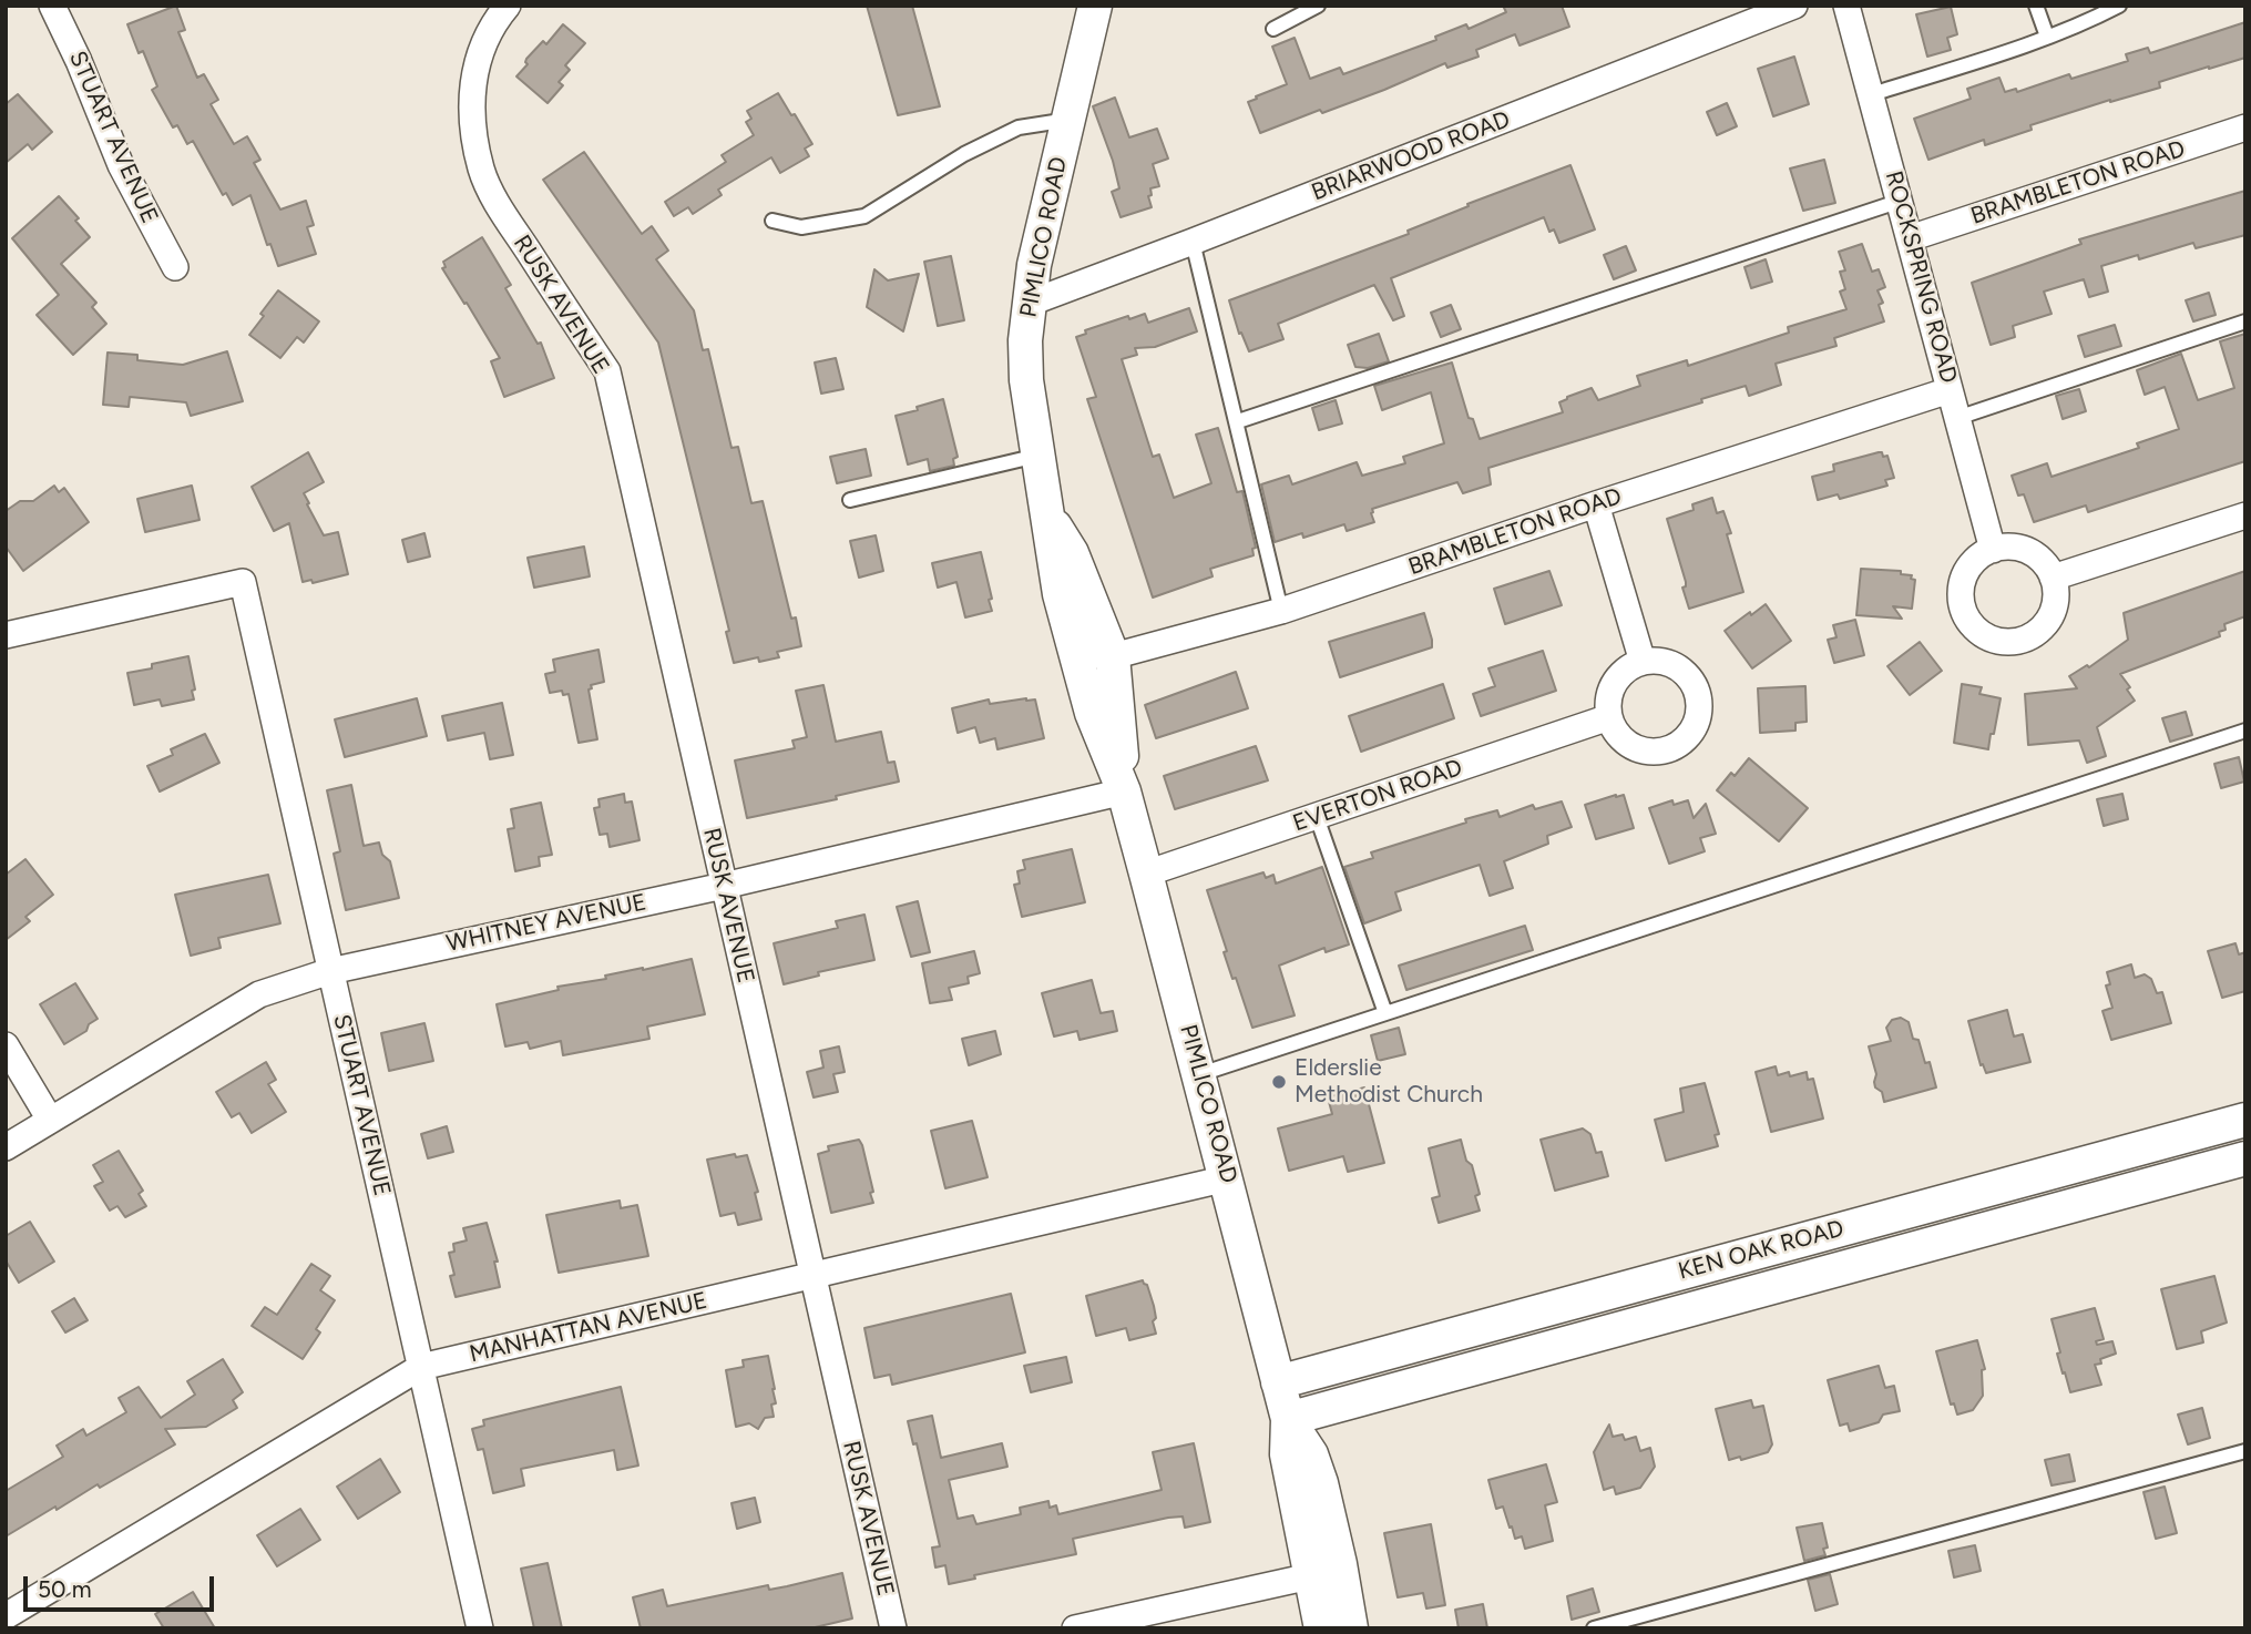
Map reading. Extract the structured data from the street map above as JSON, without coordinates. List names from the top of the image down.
{
  "streets": {
    "street": [
      "STUART AVENUE",
      "BRIARWOOD ROAD",
      "BRAMBLETON ROAD",
      "PIMLICO ROAD",
      "ROCKSPRING ROAD",
      "RUSK AVENUE",
      "EVERTON ROAD",
      "WHITNEY AVENUE",
      "KEN OAK ROAD",
      "MANHATTAN AVENUE"
    ]
  },
  "crossings": [
    ["STUART AVENUE", "WHITNEY AVENUE"],
    ["STUART AVENUE", "MANHATTAN AVENUE"],
    ["BRIARWOOD ROAD", "PIMLICO ROAD"],
    ["BRAMBLETON ROAD", "PIMLICO ROAD"],
    ["BRAMBLETON ROAD", "ROCKSPRING ROAD"],
    ["PIMLICO ROAD", "EVERTON ROAD"],
    ["PIMLICO ROAD", "WHITNEY AVENUE"],
    ["PIMLICO ROAD", "KEN OAK ROAD"],
    ["PIMLICO ROAD", "MANHATTAN AVENUE"],
    ["RUSK AVENUE", "WHITNEY AVENUE"],
    ["RUSK AVENUE", "MANHATTAN AVENUE"]
  ],
  "places": ["Elderslie Methodist Church"],
  "scale_bar": "50 m"
}
